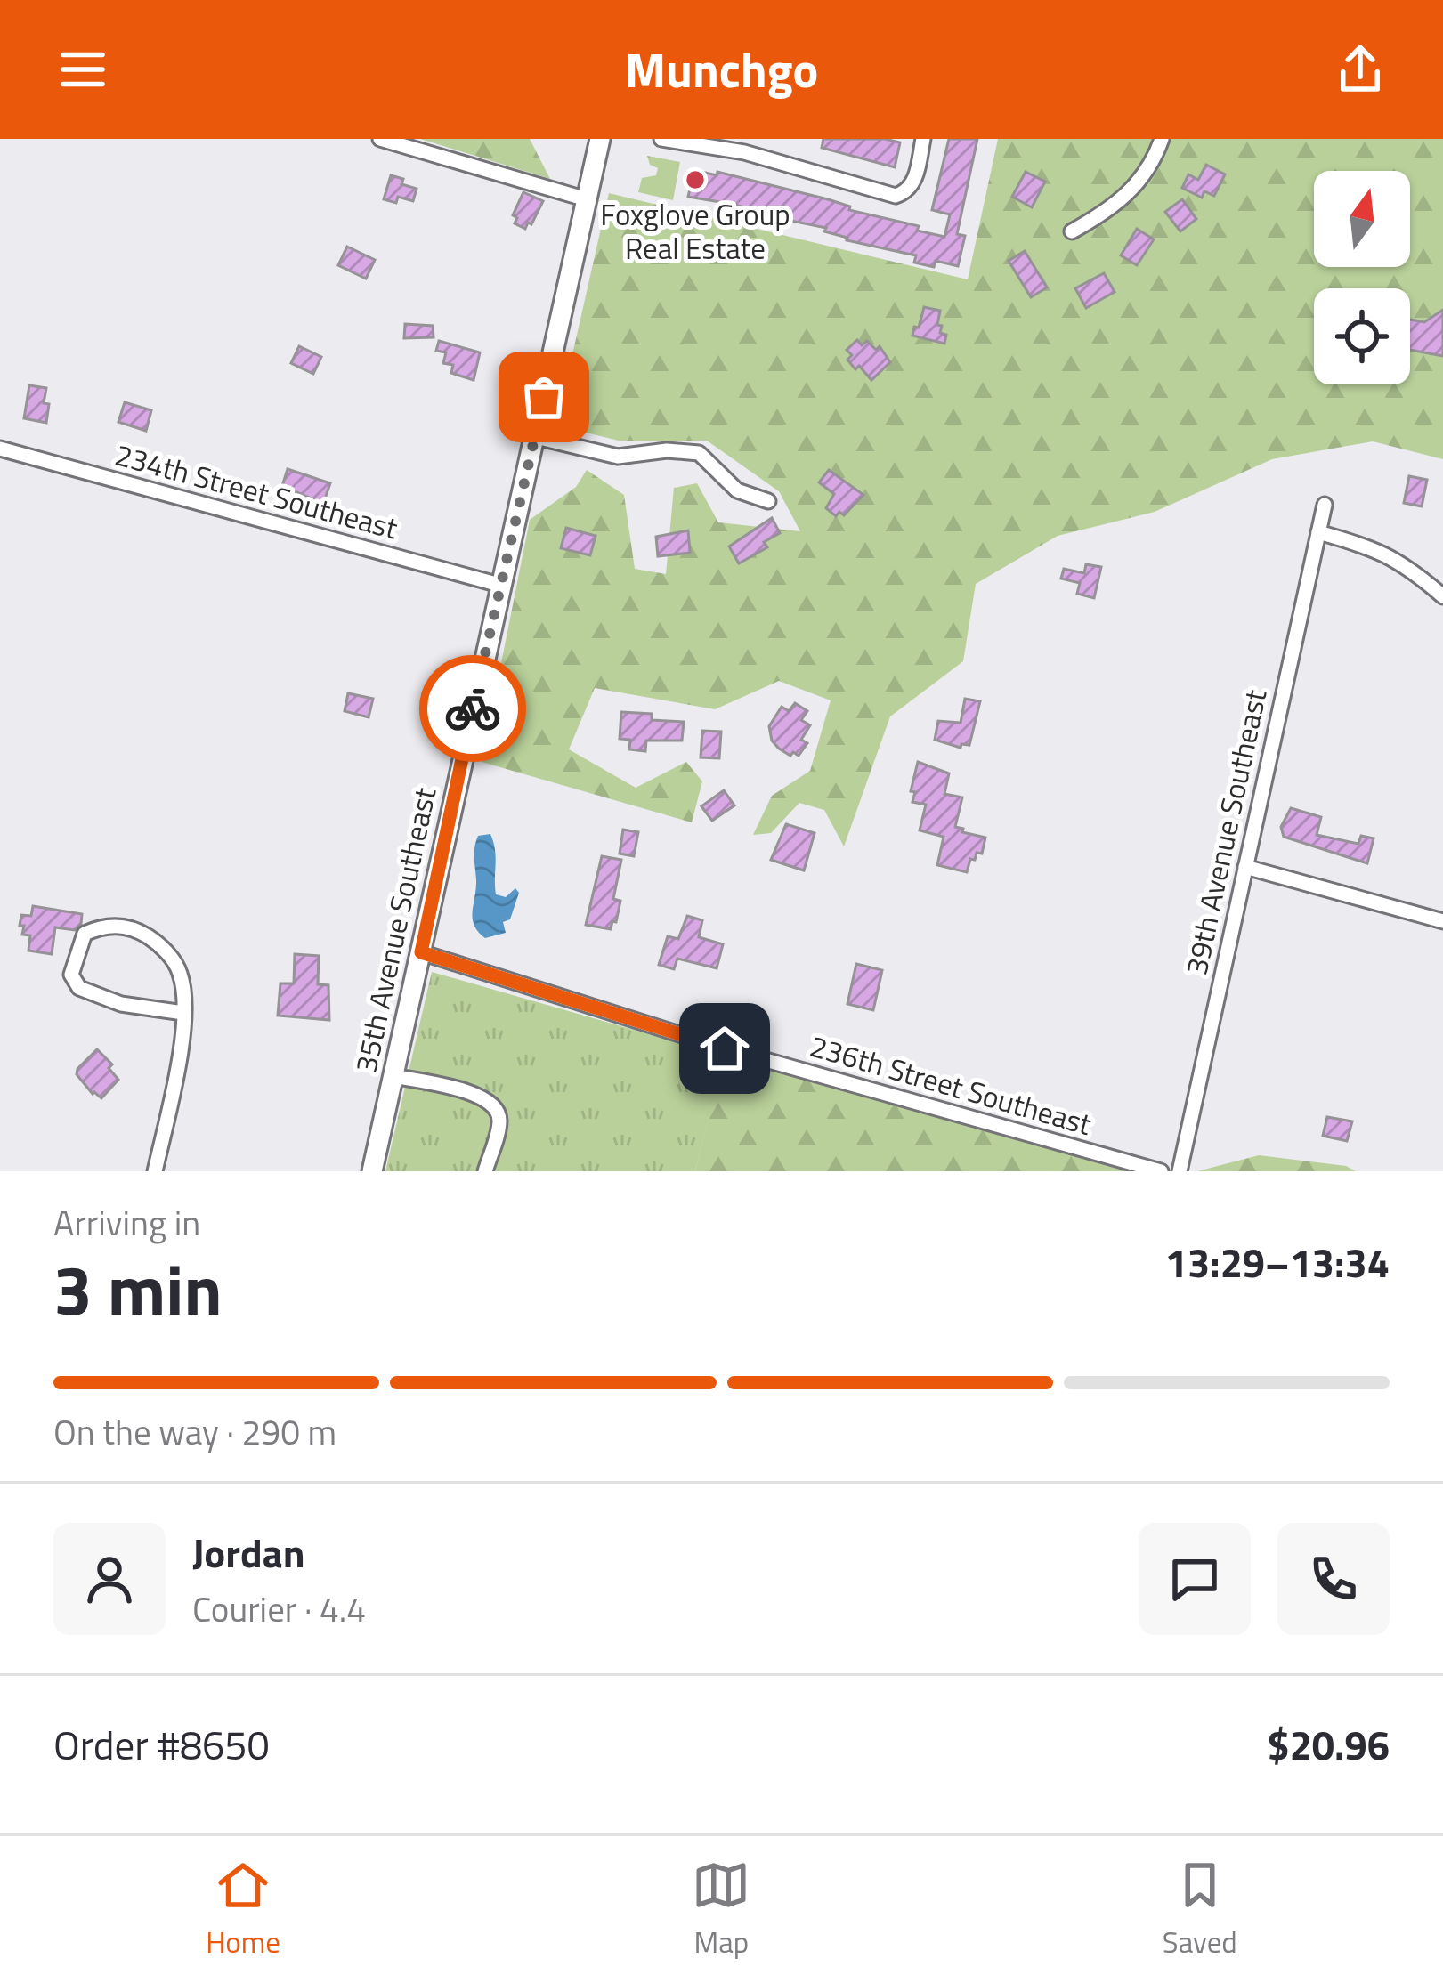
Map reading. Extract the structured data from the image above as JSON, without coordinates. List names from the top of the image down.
{
  "streets": {
    "street": [
      "234th Street Southeast",
      "39th Avenue Southeast",
      "35th Avenue Southeast",
      "236th Street Southeast"
    ]
  },
  "crossings": [
    ["234th Street Southeast", "35th Avenue Southeast"],
    ["35th Avenue Southeast", "236th Street Southeast"]
  ],
  "places": ["Foxglove Group Real Estate"],
  "north": "top",
  "page": {
    "header": "Munchgo",
    "heading": ["3 min", "Arriving in", "13:29–13:34"],
    "panel": [
      "Jordan",
      "Courier · 4.4",
      "Order #8650",
      "$20.96"
    ],
    "bar": "On the way · 290 m",
    "tabs": ["Home", "Map", "Saved"]
  }
}
